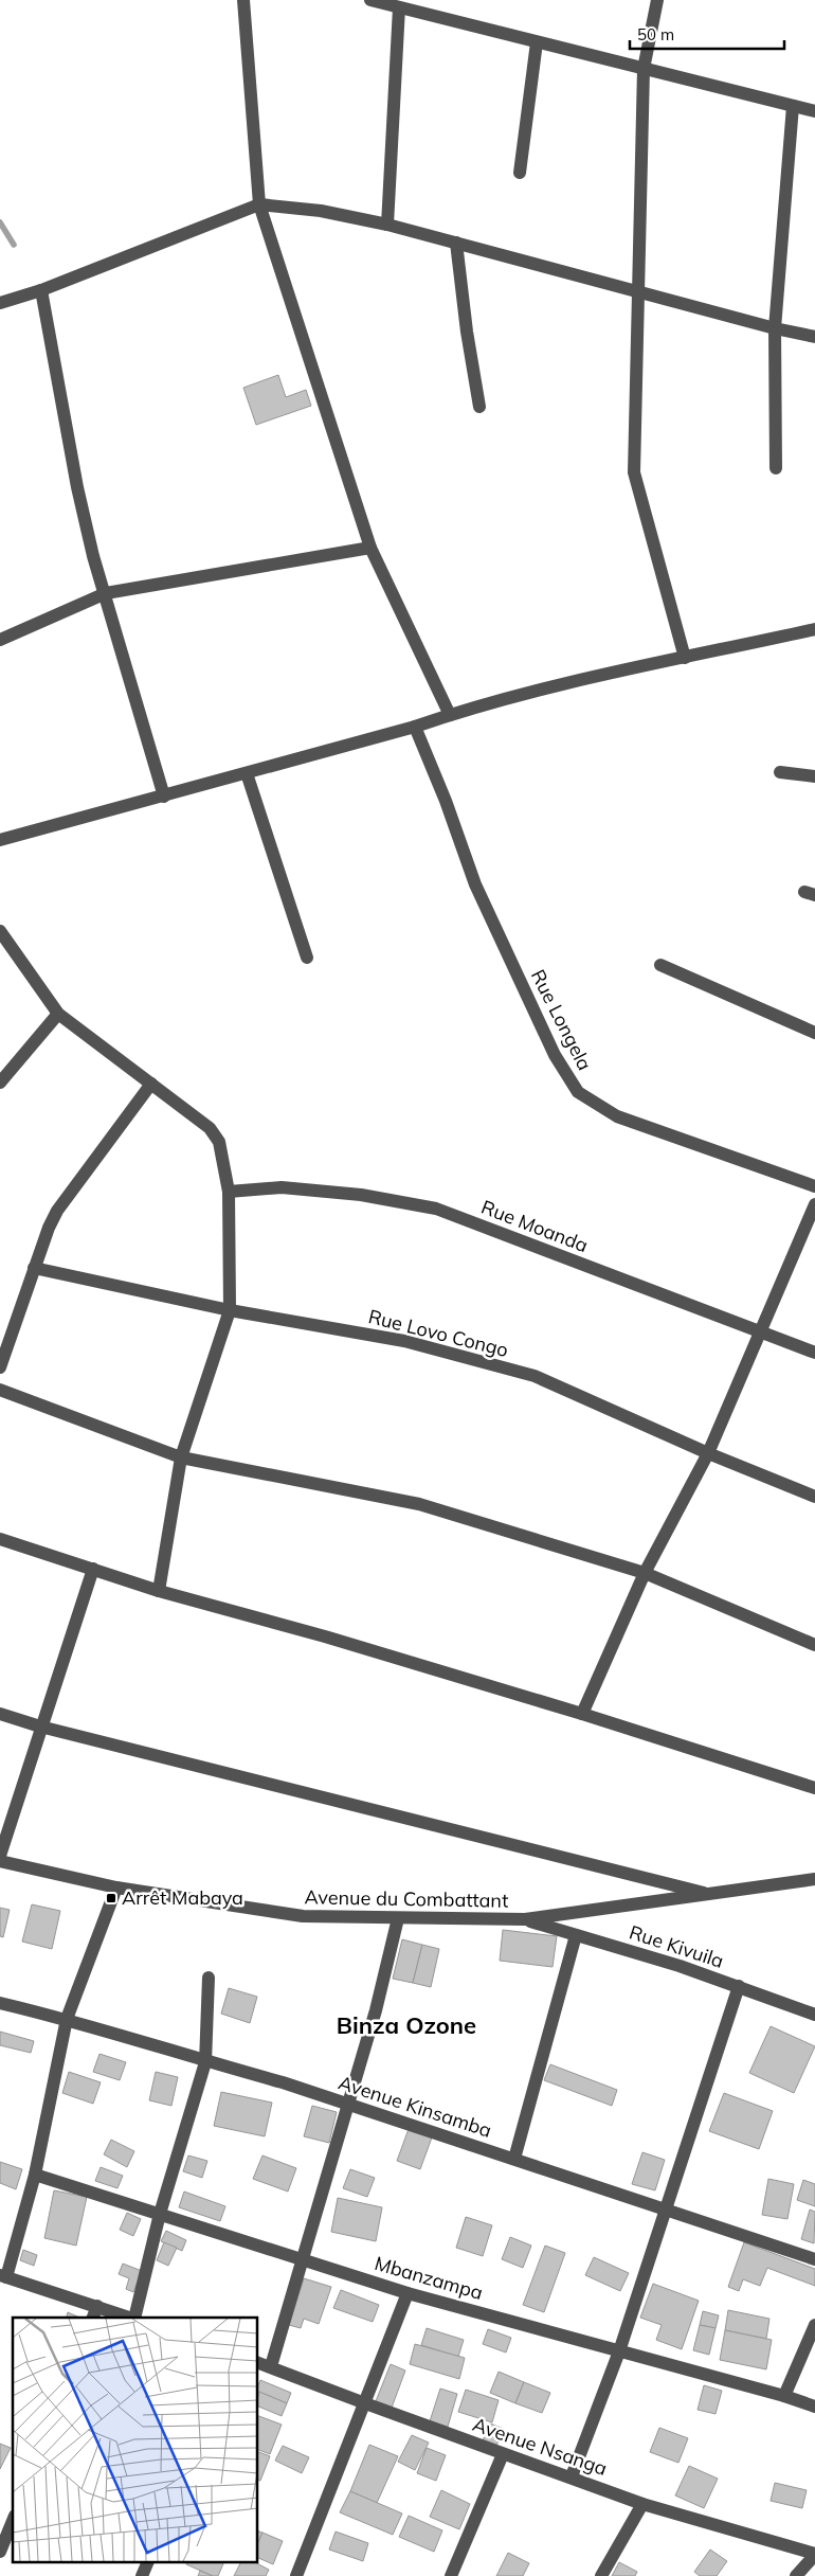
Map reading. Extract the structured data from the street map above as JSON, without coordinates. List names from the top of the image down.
{
  "streets": {
    "street": [
      "Rue Longela",
      "Rue Moanda",
      "Rue Lovo Congo",
      "Avenue du Combattant",
      "Rue Kivuila",
      "Avenue Kinsamba",
      "Mbanzampa",
      "Avenue Nsanga"
    ]
  },
  "crossings": [
    ["Avenue du Combattant", "Rue Kivuila"]
  ],
  "districts": ["Binza Ozone"],
  "places": {
    "transit": ["Arrêt Mabaya"]
  },
  "scale_bar": "50 m"
}
